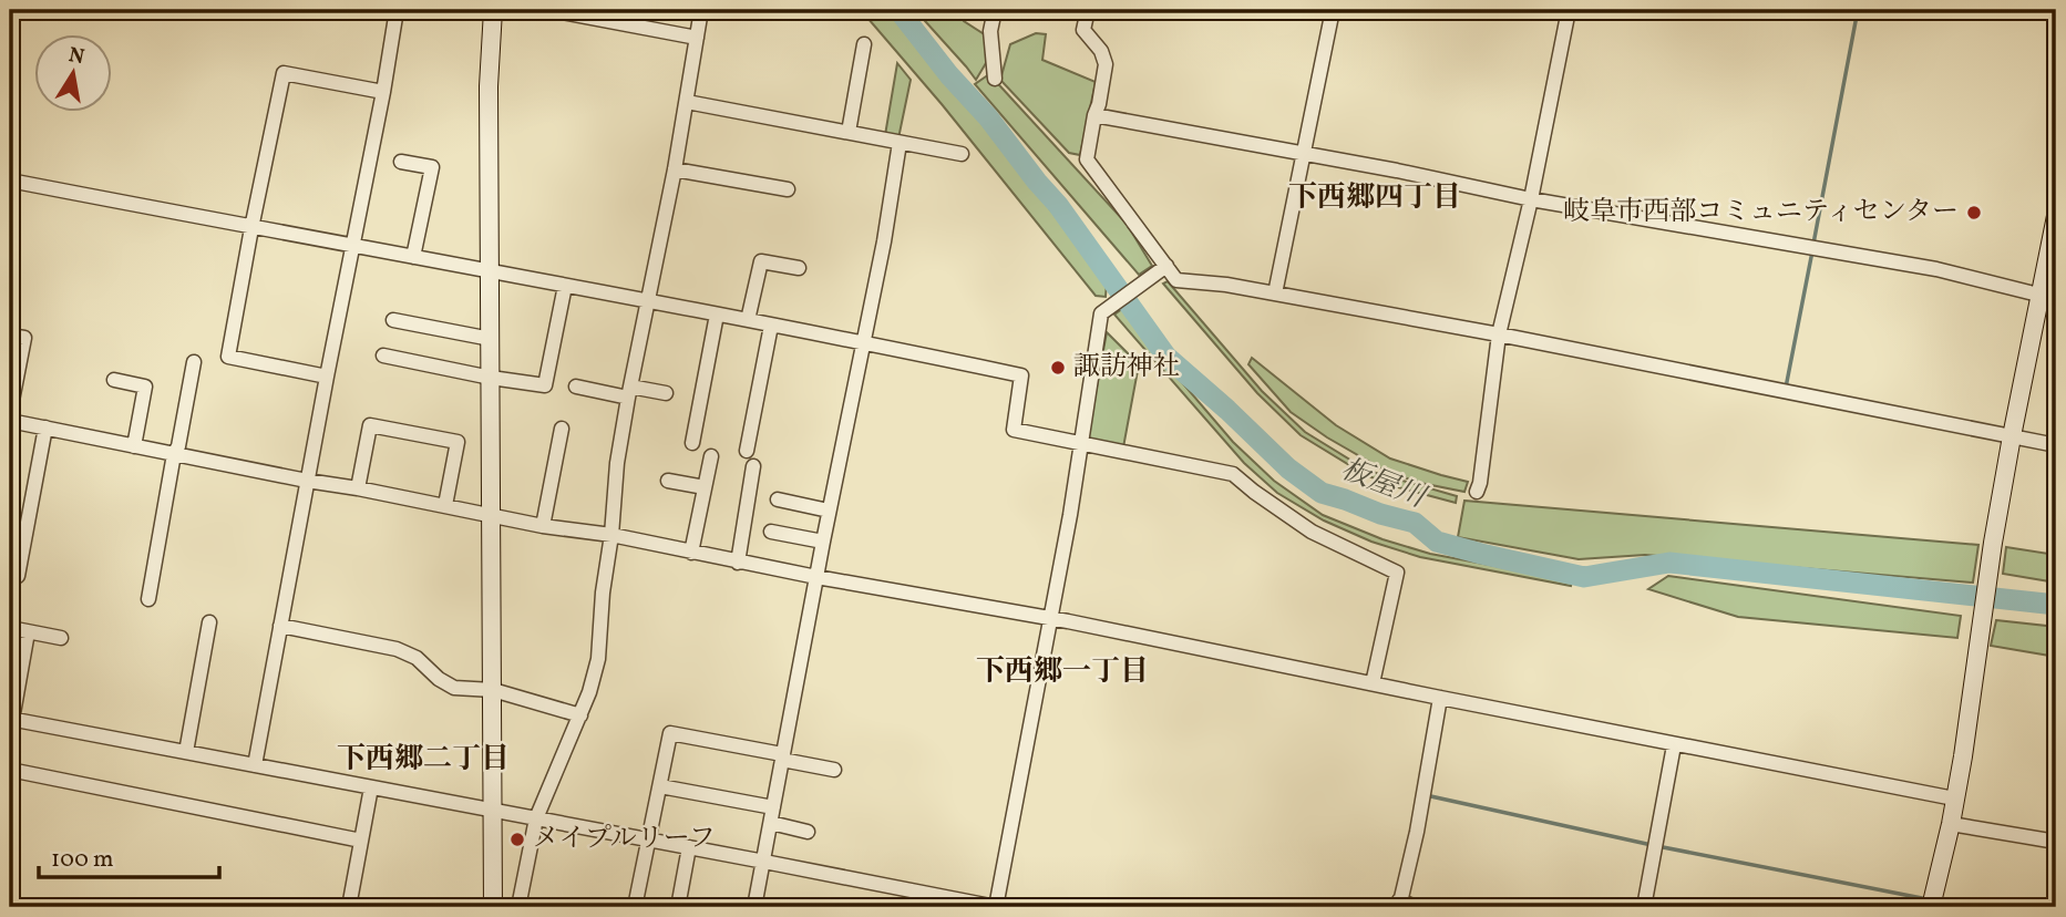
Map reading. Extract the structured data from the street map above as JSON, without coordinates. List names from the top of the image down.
{
  "districts": ["下西郷四丁目", "下西郷一丁目", "下西郷二丁目"],
  "water": ["板屋川"],
  "places": ["岐阜市西部コミュニティセンター", "諏訪神社", "メイプルリーフ"],
  "scale_bar": "100 m",
  "north": "top"
}
